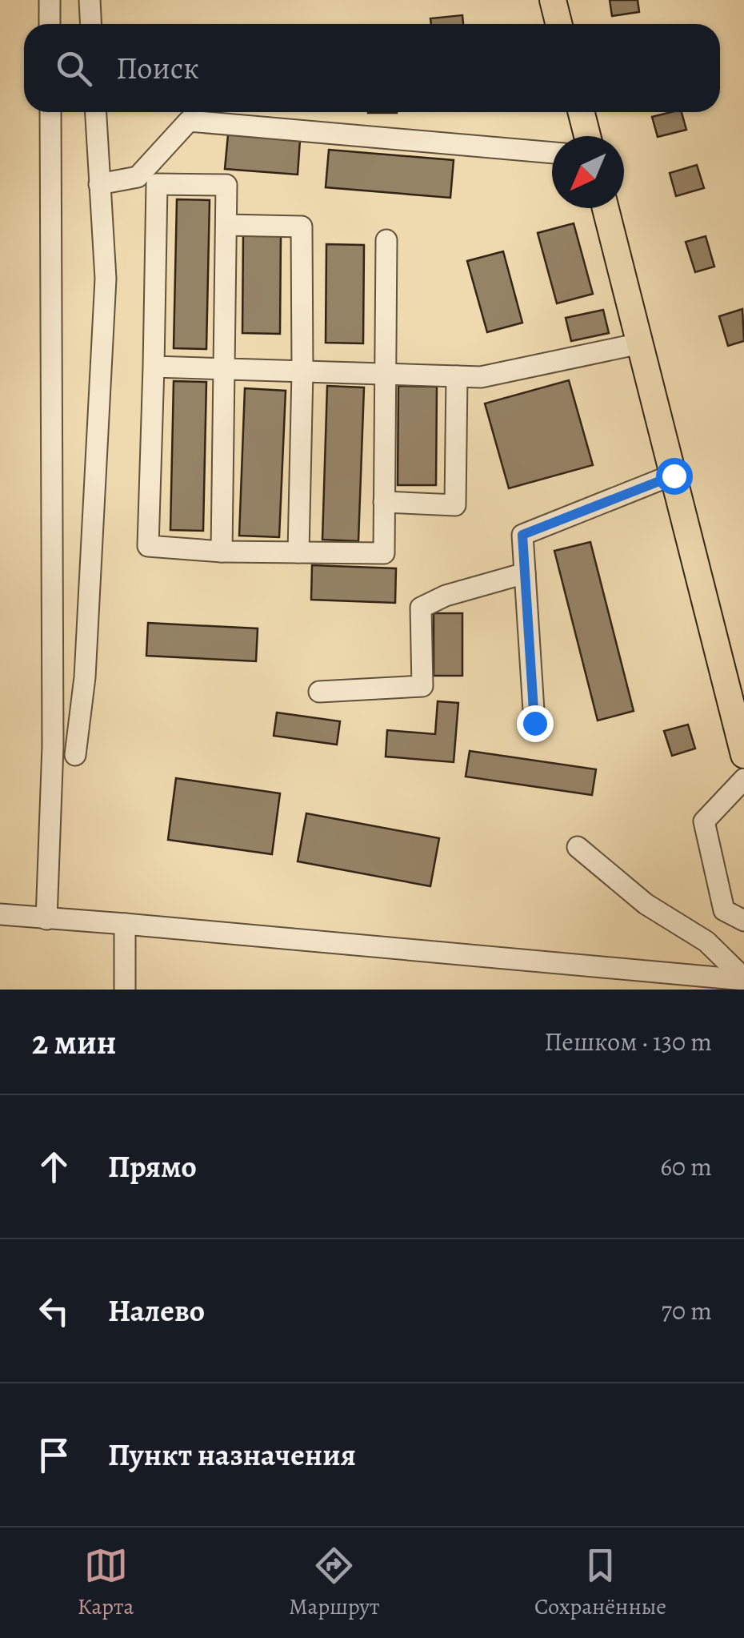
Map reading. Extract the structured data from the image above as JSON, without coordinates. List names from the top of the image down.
{
  "north": "bottom left",
  "page": {
    "search": "Поиск",
    "heading": ["2 мин", "Пешком · 130 m"],
    "list": [
      ["Прямо", "60 m"],
      ["Налево", "70 m"],
      "Пункт назначения"
    ],
    "nav": ["Карта", "Маршрут", "Сохранённые"]
  }
}
